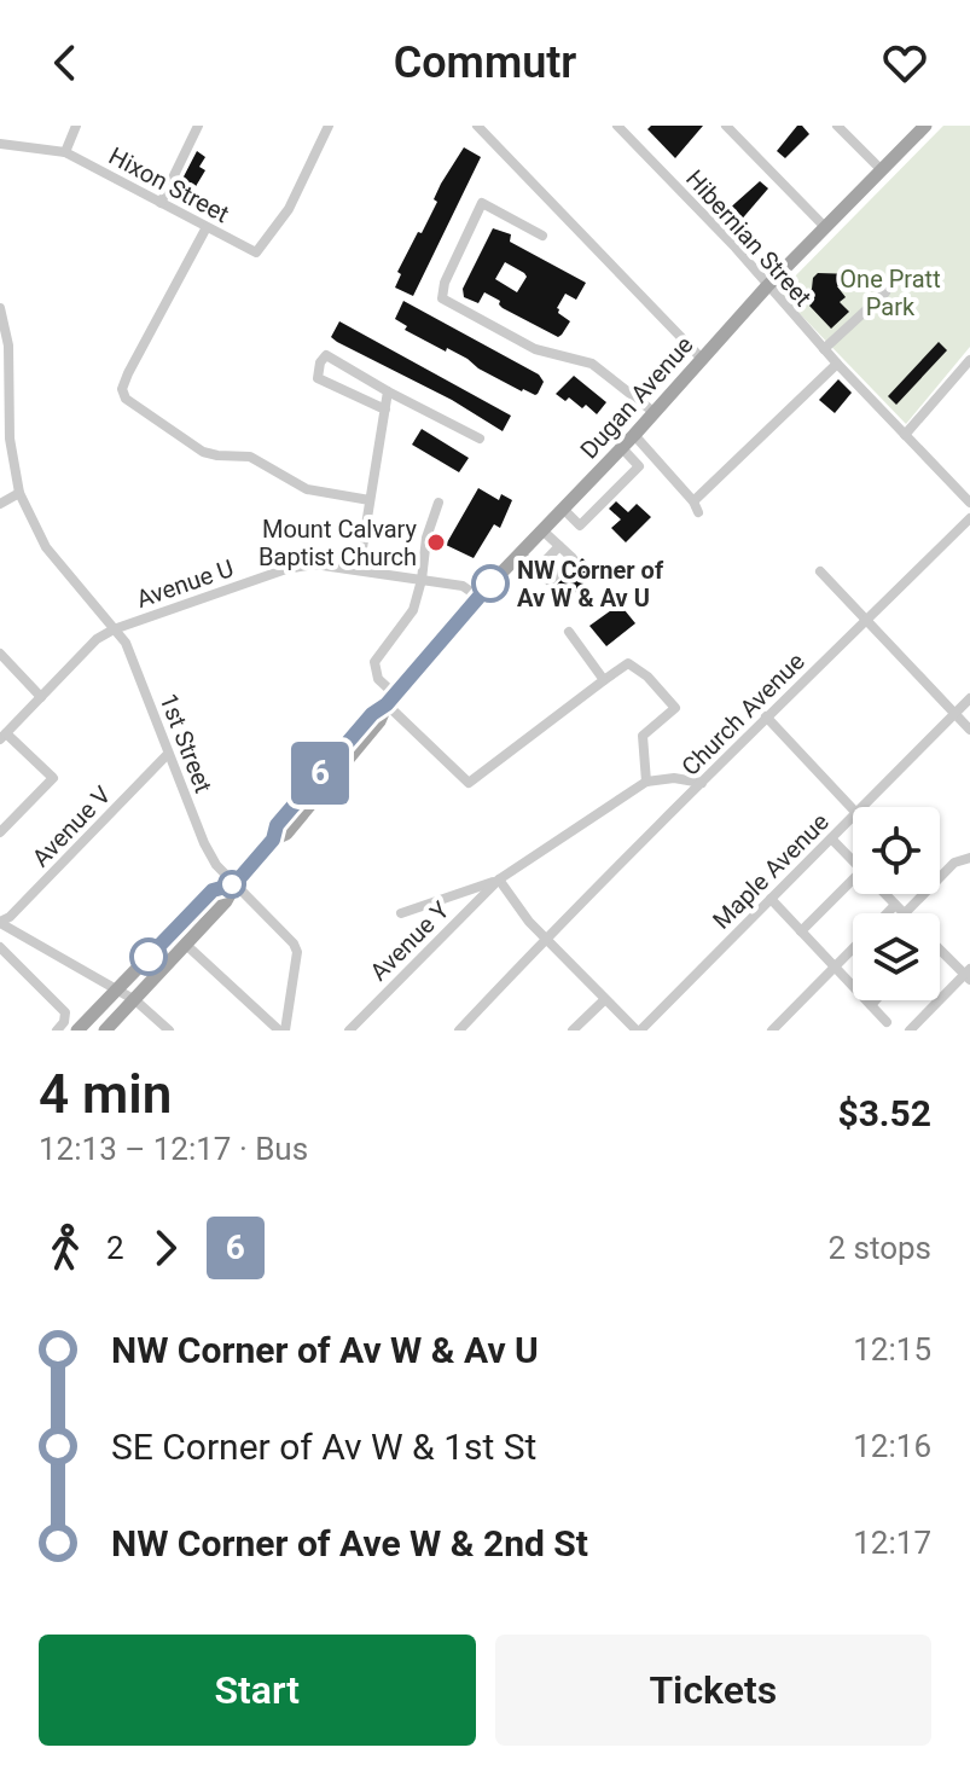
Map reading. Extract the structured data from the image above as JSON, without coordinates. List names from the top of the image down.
{
  "streets": {
    "main road": ["Dugan Avenue"],
    "street": [
      "Hixon Street",
      "Hibernian Street",
      "Avenue U",
      "Church Avenue",
      "1st Street",
      "Avenue V",
      "Maple Avenue",
      "Avenue Y"
    ]
  },
  "crossings": [
    ["Hibernian Street", "Dugan Avenue"],
    ["Dugan Avenue", "Avenue U"],
    ["Dugan Avenue", "1st Street"],
    ["Avenue U", "1st Street"],
    ["1st Street", "Avenue V"]
  ],
  "parks": ["One Pratt Park"],
  "places": ["Mount Calvary Baptist Church", "NW Corner of Av W & Av U"],
  "lines": ["bus line 6"],
  "page": {
    "header": "Commutr",
    "on_map": "6",
    "heading": ["4 min", "12:13 – 12:17 · Bus", "$3.52"],
    "legs": ["2", "6", "2 stops"],
    "list": [
      {
        "name": "NW Corner of Av W & Av U",
        "value": "12:15"
      },
      {
        "name": "SE Corner of Av W & 1st St",
        "value": "12:16"
      },
      {
        "name": "NW Corner of Ave W & 2nd St",
        "value": "12:17"
      }
    ],
    "buttons": ["Start", "Tickets"]
  }
}
